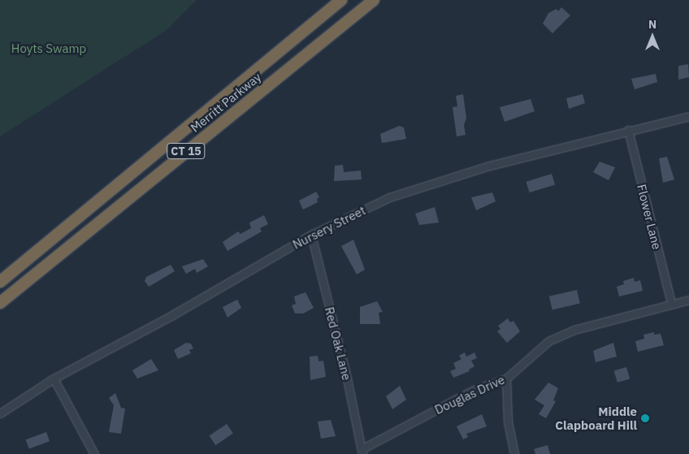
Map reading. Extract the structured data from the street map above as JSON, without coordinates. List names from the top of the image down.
{
  "streets": {
    "highway": ["Merritt Parkway", "CT 15"],
    "street": [
      "Flower Lane",
      "Nursery Street",
      "Red Oak Lane",
      "Douglas Drive"
    ]
  },
  "crossings": [
    ["Flower Lane", "Nursery Street"],
    ["Flower Lane", "Douglas Drive"],
    ["Nursery Street", "Red Oak Lane"],
    ["Red Oak Lane", "Douglas Drive"]
  ],
  "parks": ["Hoyts Swamp"],
  "places": ["Middle Clapboard Hill"],
  "north": "top"
}
